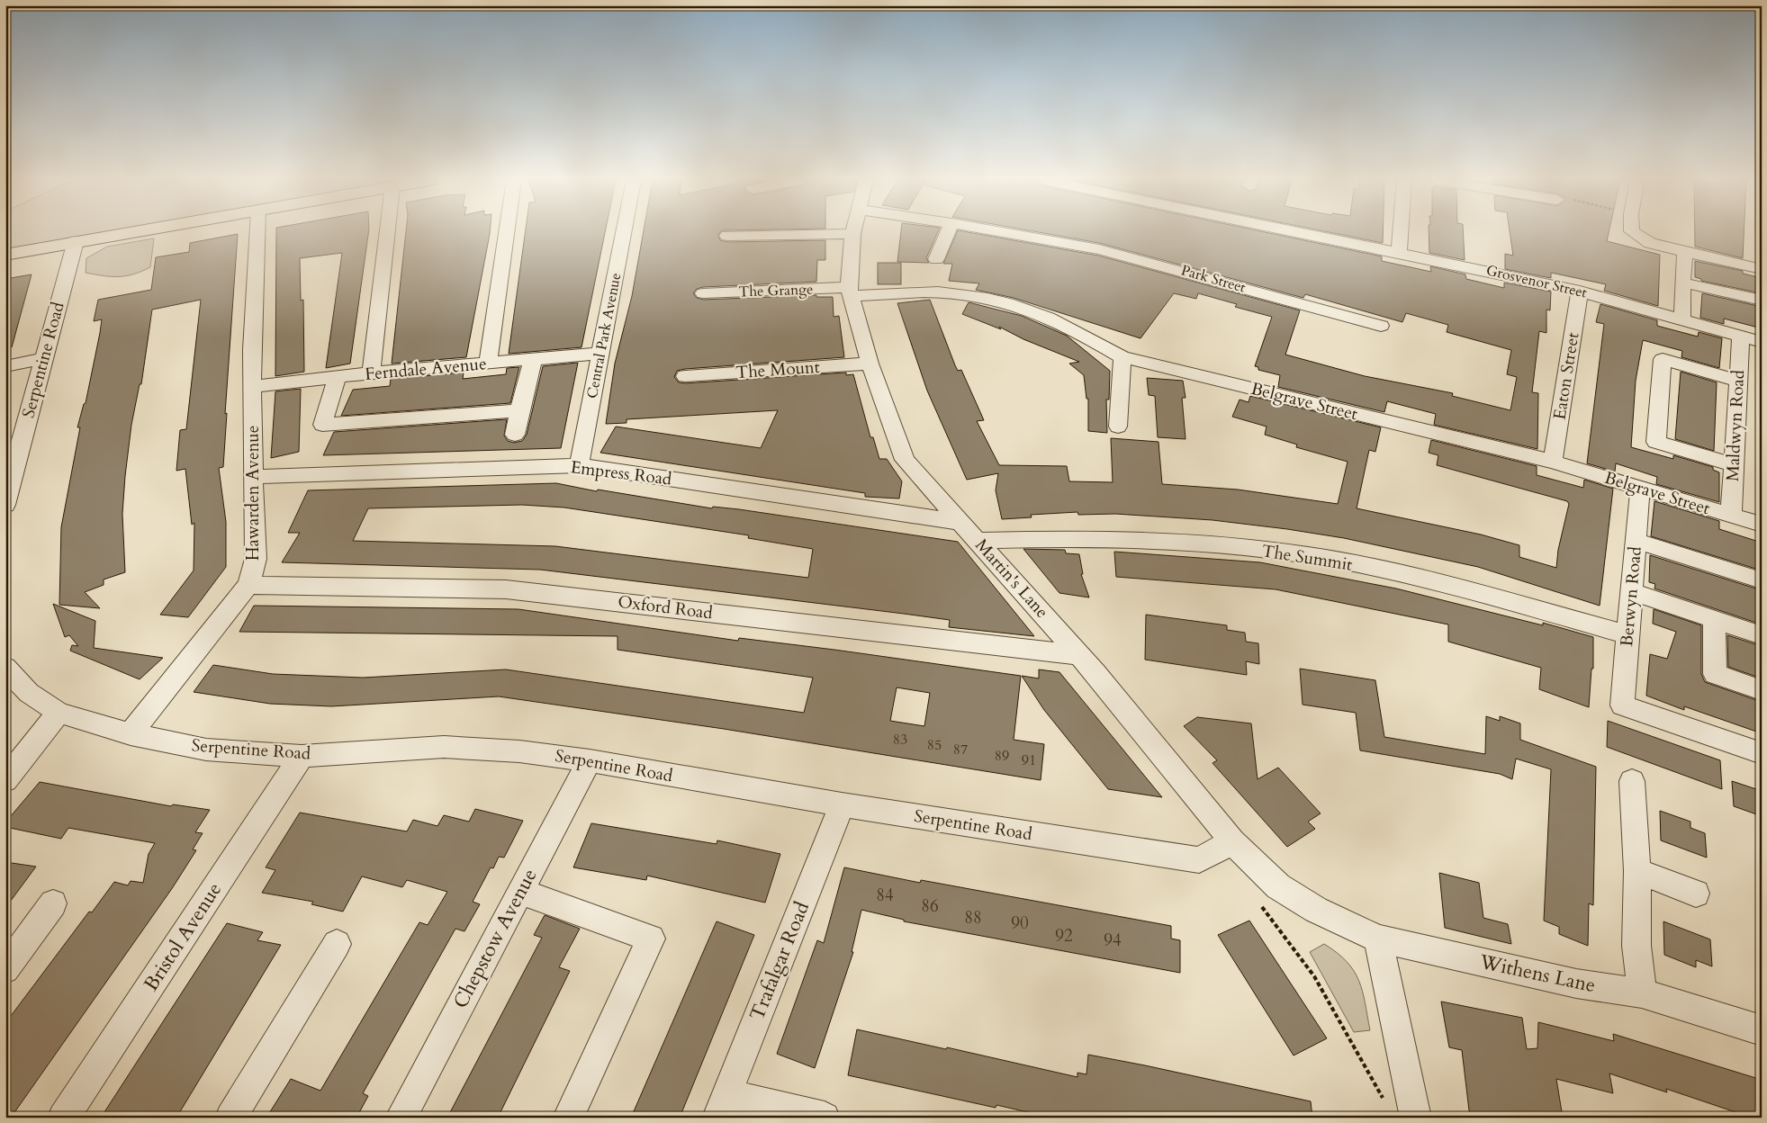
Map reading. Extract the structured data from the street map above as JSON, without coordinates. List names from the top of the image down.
{
  "streets": {
    "street": [
      "Park Street",
      "Grosvenor Street",
      "The Grange",
      "Central Park Avenue",
      "Serpentine Road",
      "Ferndale Avenue",
      "The Mount",
      "Eaton Street",
      "Belgrave Street",
      "Maldwyn Road",
      "Empress Road",
      "Hawarden Avenue",
      "The Summit",
      "Martin's Lane",
      "Berwyn Road",
      "Oxford Road",
      "Bristol Avenue",
      "Chepstow Avenue",
      "Trafalgar Road",
      "Withens Lane"
    ]
  },
  "crossings": [
    ["Grosvenor Street", "Eaton Street"],
    ["Grosvenor Street", "Maldwyn Road"],
    ["The Grange", "Belgrave Street"],
    ["The Grange", "Martin's Lane"],
    ["Central Park Avenue", "Ferndale Avenue"],
    ["Central Park Avenue", "Empress Road"],
    ["Serpentine Road", "Hawarden Avenue"],
    ["Serpentine Road", "Martin's Lane"],
    ["Serpentine Road", "Bristol Avenue"],
    ["Serpentine Road", "Chepstow Avenue"],
    ["Serpentine Road", "Trafalgar Road"],
    ["Ferndale Avenue", "Hawarden Avenue"],
    ["The Mount", "Martin's Lane"],
    ["Eaton Street", "Belgrave Street"],
    ["Belgrave Street", "Maldwyn Road"],
    ["Belgrave Street", "Martin's Lane"],
    ["Belgrave Street", "Berwyn Road"],
    ["Empress Road", "Hawarden Avenue"],
    ["Empress Road", "Martin's Lane"],
    ["Hawarden Avenue", "Oxford Road"],
    ["The Summit", "Martin's Lane"],
    ["The Summit", "Berwyn Road"],
    ["Martin's Lane", "Oxford Road"],
    ["Martin's Lane", "Withens Lane"]
  ],
  "house_numbers": [
    "83",
    "85",
    "87",
    "89",
    "91",
    "84",
    "86",
    "88",
    "90",
    "92",
    "94"
  ]
}
